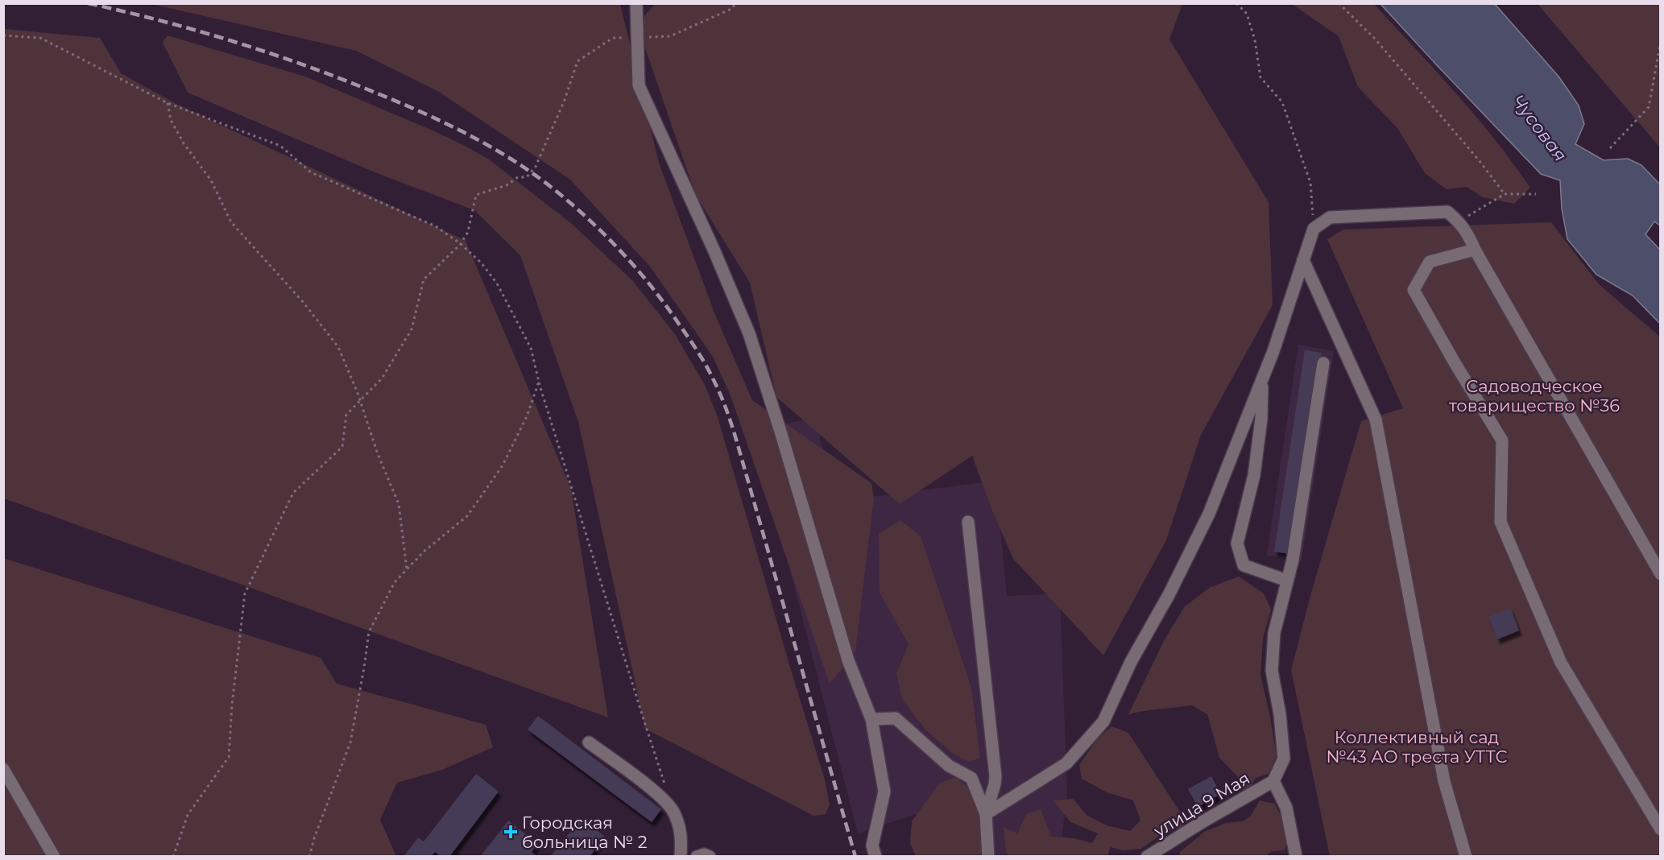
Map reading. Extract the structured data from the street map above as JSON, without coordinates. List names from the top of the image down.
{
  "streets": {
    "street": ["улица 9 Мая"]
  },
  "water": ["Чусовая"],
  "parks": ["Садоводческое товарищество №36", "Коллективный сад №43 АО треста УТТС"],
  "places": {
    "health": ["Городская больница № 2"]
  }
}
